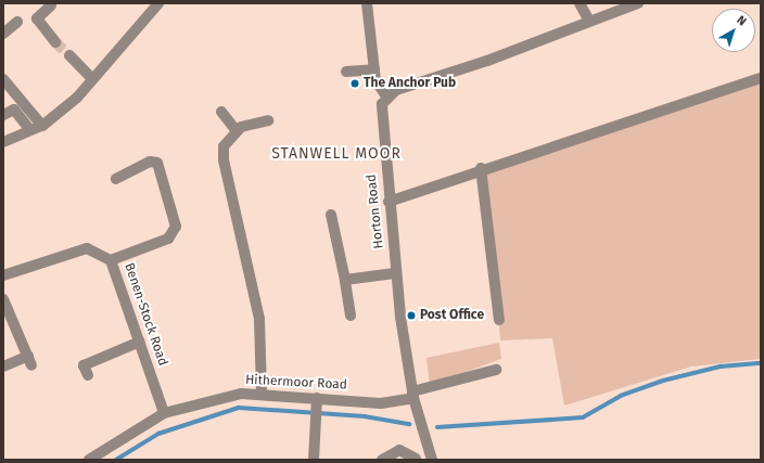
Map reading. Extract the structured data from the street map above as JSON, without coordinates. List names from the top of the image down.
{
  "streets": {
    "street": ["Horton Road", "Benen-Stock Road", "Hithermoor Road"]
  },
  "crossings": [
    ["Horton Road", "Hithermoor Road"],
    ["Benen-Stock Road", "Hithermoor Road"]
  ],
  "districts": ["STANWELL MOOR"],
  "places": ["The Anchor Pub", "Post Office"],
  "north": "top right"
}
